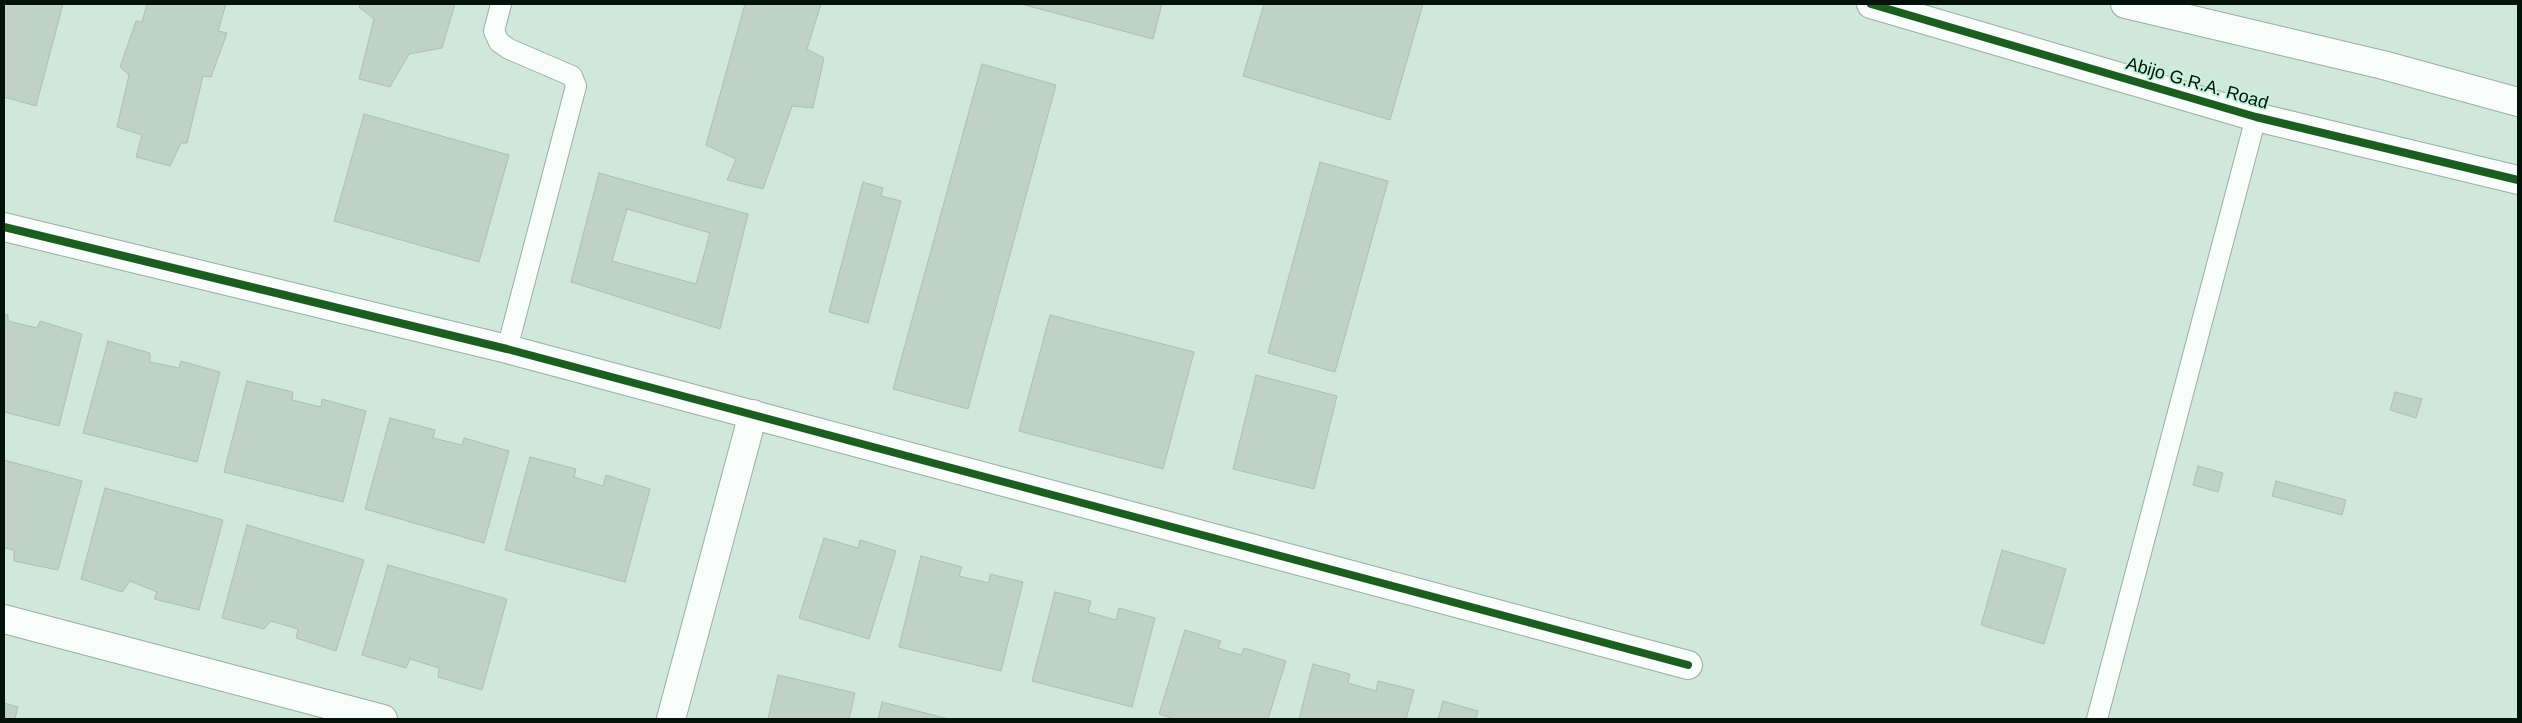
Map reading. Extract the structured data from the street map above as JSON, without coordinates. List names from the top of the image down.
{
  "streets": {
    "street": ["Abijo G.R.A. Road"]
  }
}
